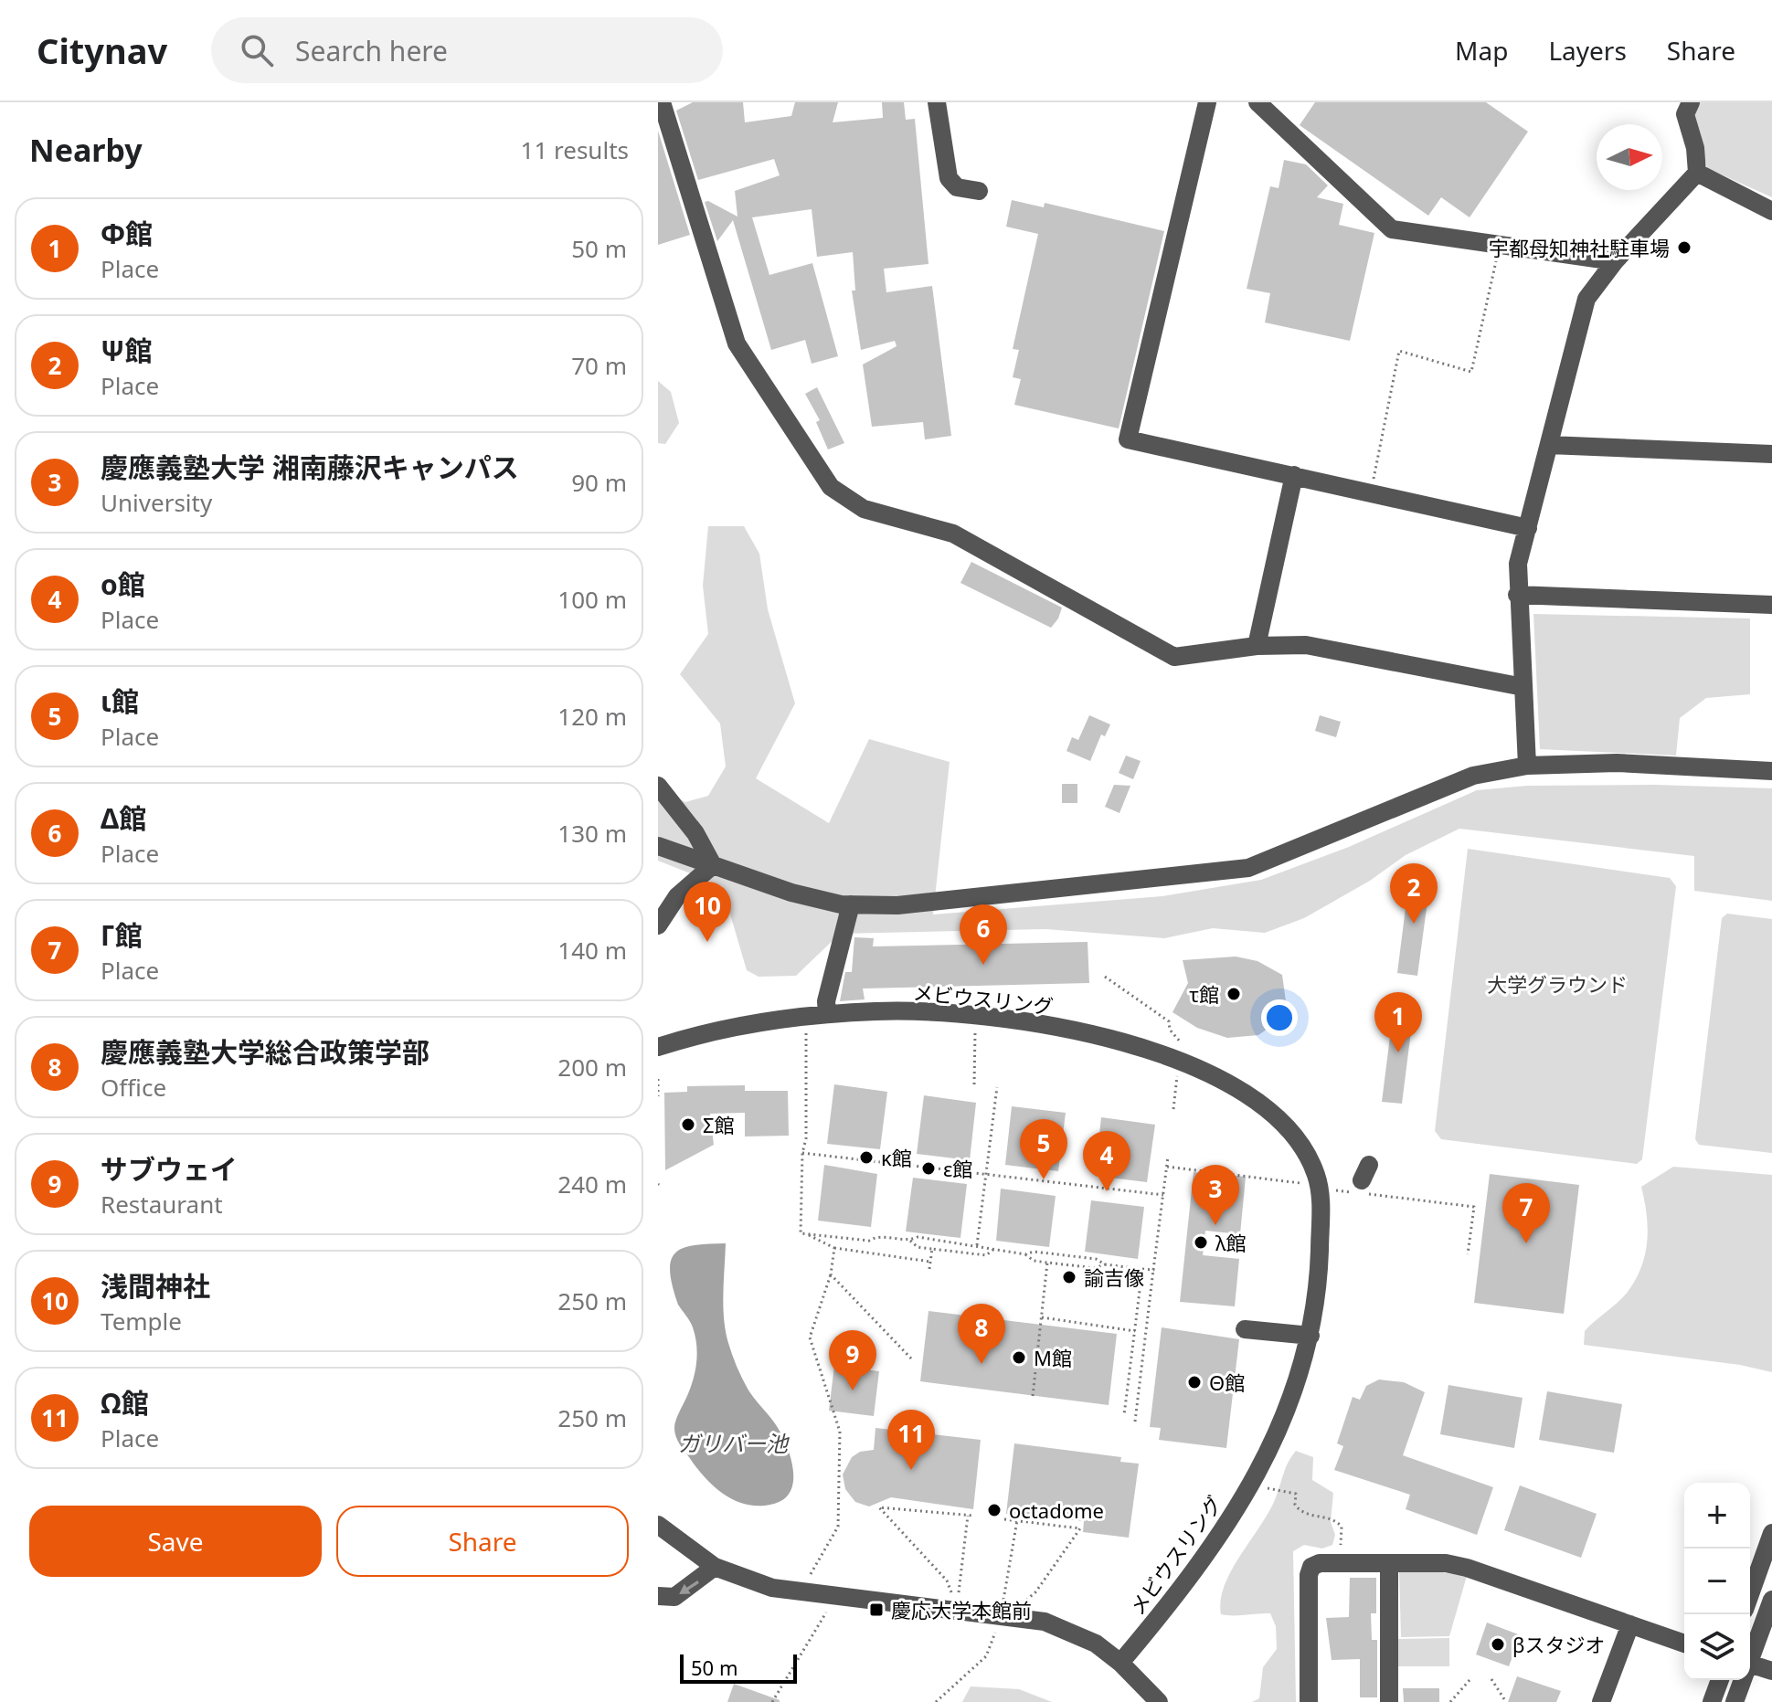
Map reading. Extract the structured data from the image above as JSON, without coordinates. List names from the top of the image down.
{
  "streets": {
    "street": ["メビウスリング"]
  },
  "water": ["ガリバー池"],
  "parks": ["大学グラウンド"],
  "places": {
    "other": [
      "宇都母知神社駐車場",
      "τ館",
      "Σ館",
      "κ館",
      "ε館",
      "λ館",
      "諭吉像",
      "Μ館",
      "Θ館",
      "octadome",
      "βスタジオ"
    ],
    "transit": ["慶応大学本館前"]
  },
  "scale_bar": "50 m",
  "north": "right",
  "page": {
    "header": "Citynav",
    "search": "Search here",
    "nav": ["Map", "Layers", "Share"],
    "heading": ["Nearby", "11 results"],
    "list": [
      {
        "mark": "1",
        "name": "Φ館",
        "note": "Place",
        "value": "50 m"
      },
      {
        "mark": "2",
        "name": "Ψ館",
        "note": "Place",
        "value": "70 m"
      },
      {
        "mark": "3",
        "name": "慶應義塾大学 湘南藤沢キャンパス",
        "note": "University",
        "value": "90 m"
      },
      {
        "mark": "4",
        "name": "ο館",
        "note": "Place",
        "value": "100 m"
      },
      {
        "mark": "5",
        "name": "ι館",
        "note": "Place",
        "value": "120 m"
      },
      {
        "mark": "6",
        "name": "Δ館",
        "note": "Place",
        "value": "130 m"
      },
      {
        "mark": "7",
        "name": "Γ館",
        "note": "Place",
        "value": "140 m"
      },
      {
        "mark": "8",
        "name": "慶應義塾大学総合政策学部",
        "note": "Office",
        "value": "200 m"
      },
      {
        "mark": "9",
        "name": "サブウェイ",
        "note": "Restaurant",
        "value": "240 m"
      },
      {
        "mark": "10",
        "name": "浅間神社",
        "note": "Temple",
        "value": "250 m"
      },
      {
        "mark": "11",
        "name": "Ω館",
        "note": "Place",
        "value": "250 m"
      }
    ],
    "pins": [
      "2",
      "10",
      "6",
      "1",
      "5",
      "4",
      "3",
      "7",
      "8",
      "9",
      "11"
    ],
    "map_buttons": ["+", "−"],
    "buttons": ["Save", "Share"],
    "scale": "50 m"
  }
}
